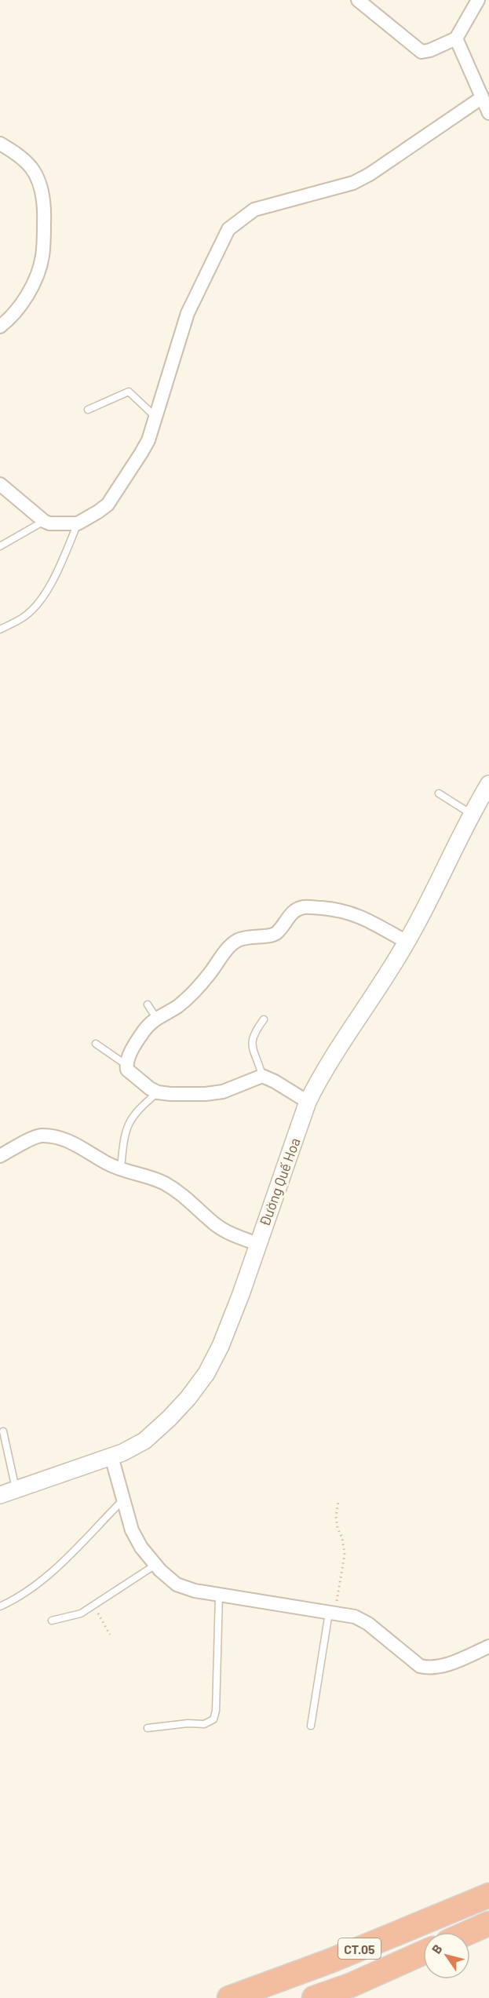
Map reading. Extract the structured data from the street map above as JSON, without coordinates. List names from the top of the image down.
{
  "streets": {
    "highway": ["CT.05"],
    "street": ["Đường Quế Hoa"]
  },
  "north": "top left"
}
